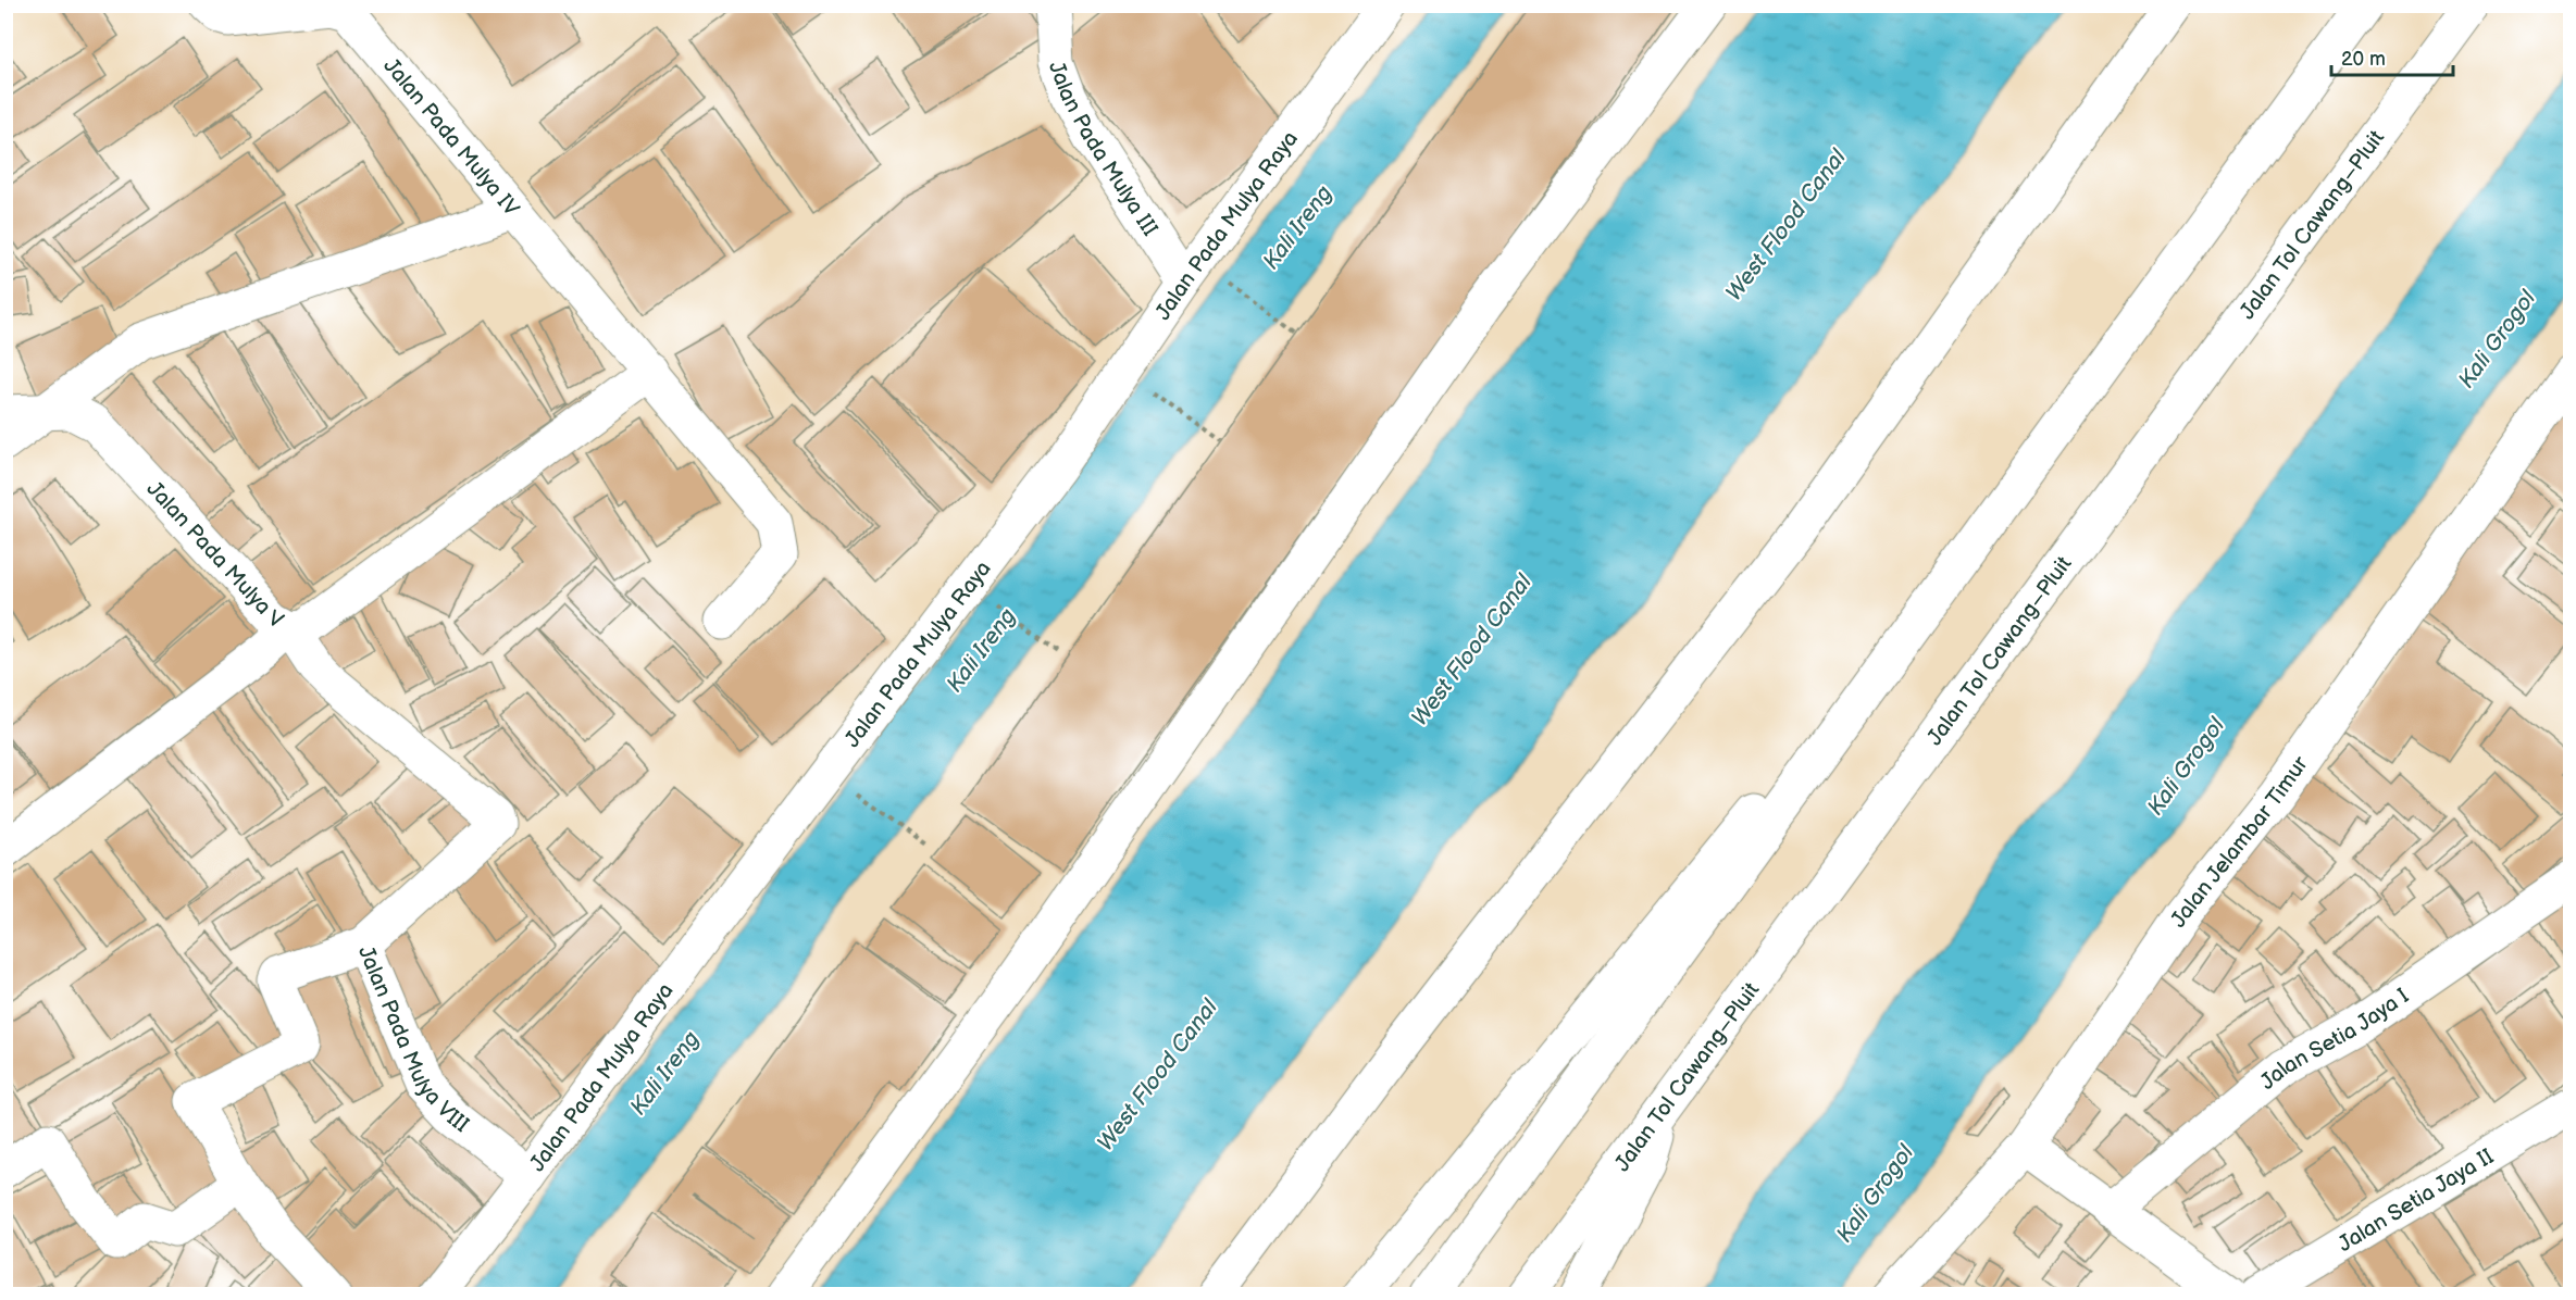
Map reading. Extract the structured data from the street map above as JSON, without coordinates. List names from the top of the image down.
{
  "streets": {
    "main road": [
      "Jalan Pada Mulya IV",
      "Jalan Pada Mulya III",
      "Jalan Tol Cawang–Pluit",
      "Jalan Pada Mulya Raya",
      "Jalan Pada Mulya V",
      "Jalan Jelambar Timur",
      "Jalan Pada Mulya VIII",
      "Jalan Setia Jaya I",
      "Jalan Setia Jaya II"
    ]
  },
  "crossings": [
    ["Jalan Pada Mulya III", "Jalan Pada Mulya Raya"],
    ["Jalan Pada Mulya Raya", "Jalan Pada Mulya VIII"],
    ["Jalan Pada Mulya V", "Jalan Pada Mulya VIII"]
  ],
  "water": ["West Flood Canal", "Kali Ireng", "Kali Grogol"],
  "scale_bar": "20 m"
}
